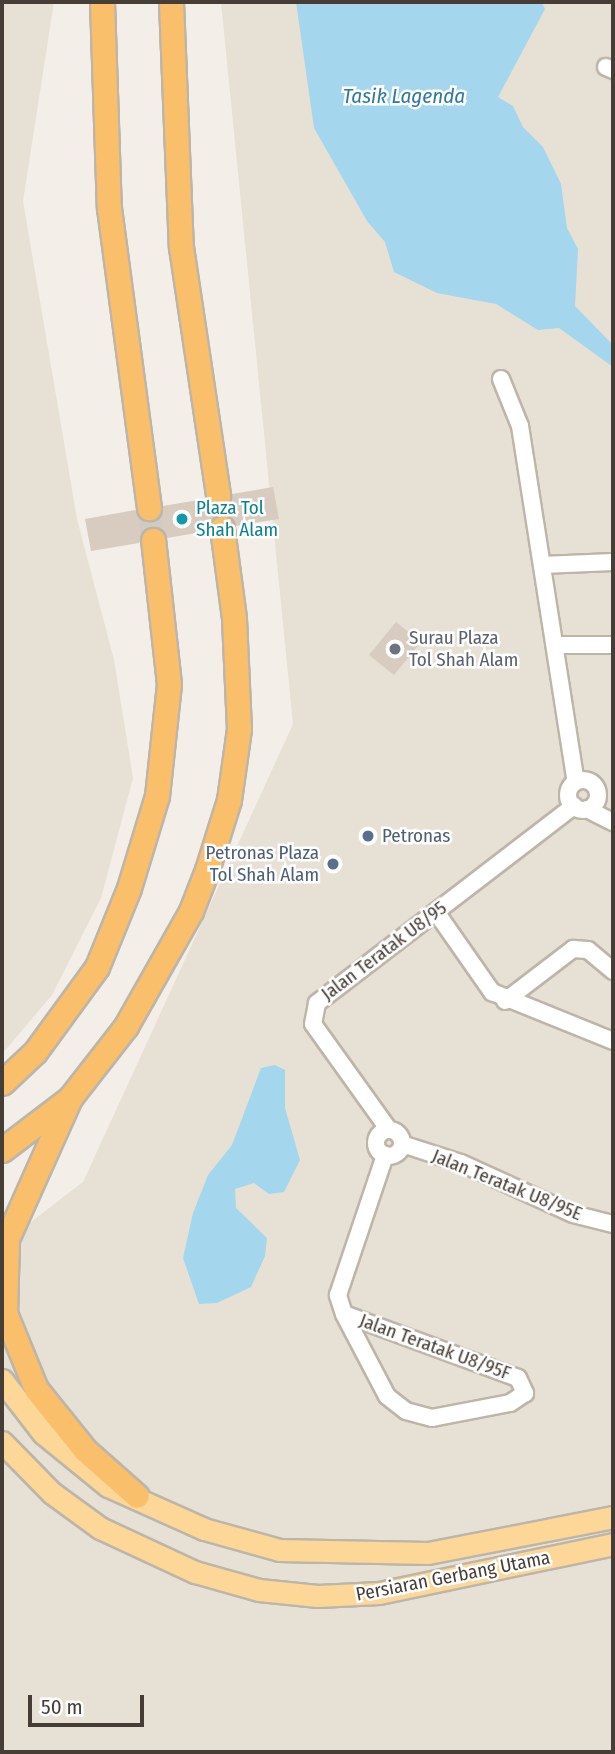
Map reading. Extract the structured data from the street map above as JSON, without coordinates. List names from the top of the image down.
{
  "streets": {
    "main road": ["Persiaran Gerbang Utama"],
    "street": ["Jalan Teratak U8/95", "Jalan Teratak U8/95E", "Jalan Teratak U8/95F"]
  },
  "crossings": [
    ["Jalan Teratak U8/95", "Jalan Teratak U8/95E"],
    ["Jalan Teratak U8/95", "Jalan Teratak U8/95F"],
    ["Jalan Teratak U8/95E", "Jalan Teratak U8/95F"]
  ],
  "water": ["Tasik Lagenda"],
  "places": [
    "Plaza Tol Shah Alam",
    "Surau Plaza Tol Shah Alam",
    "Petronas",
    "Petronas Plaza Tol Shah Alam"
  ],
  "scale_bar": "50 m"
}
